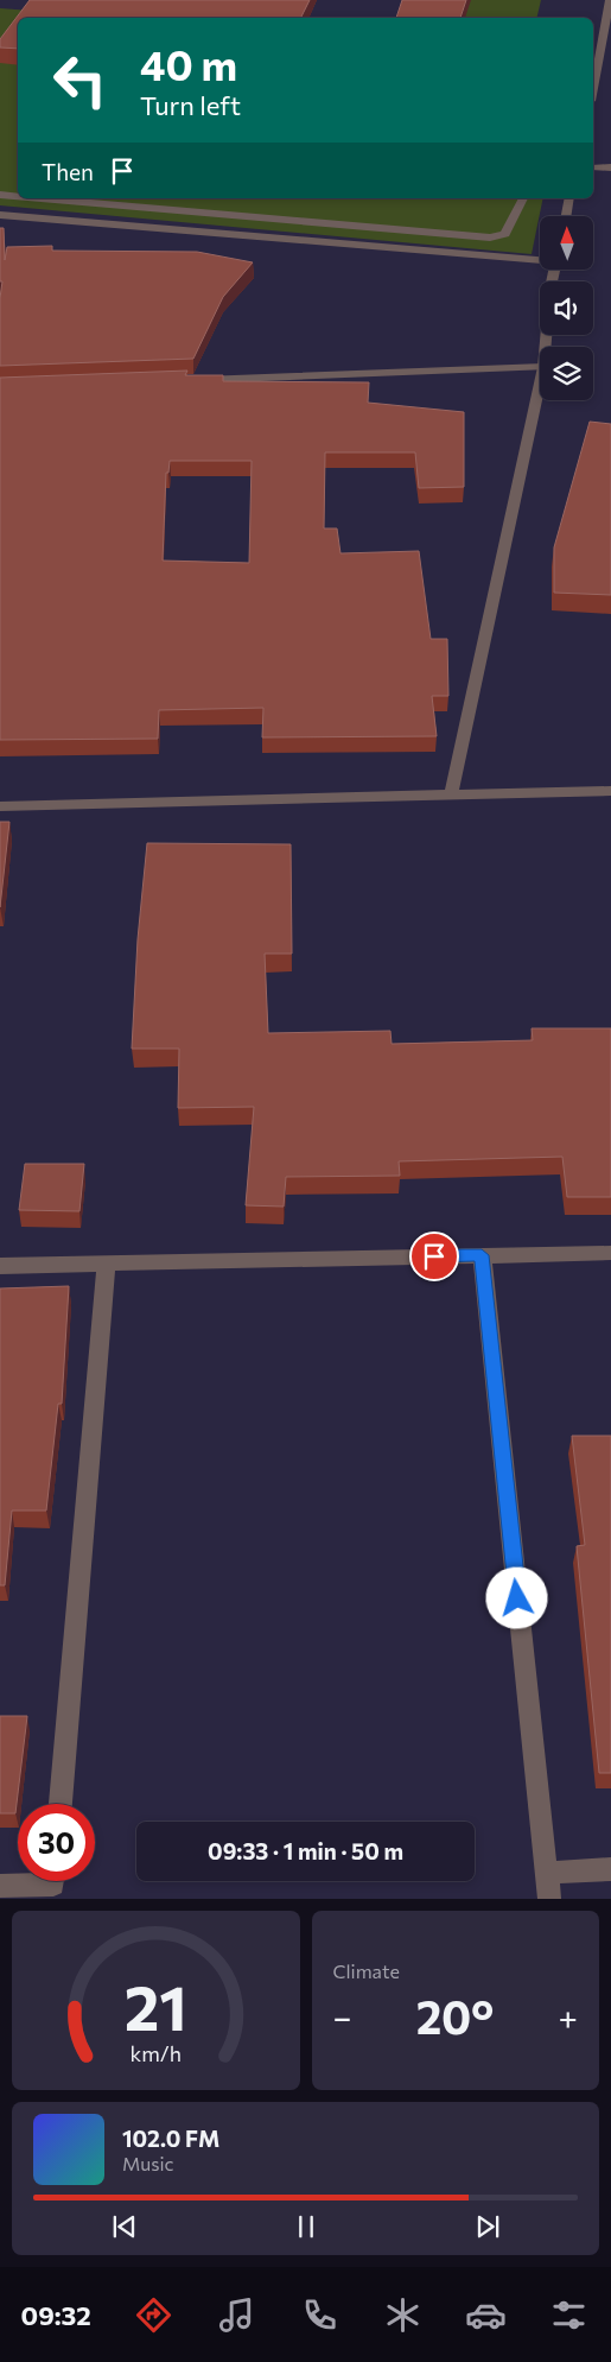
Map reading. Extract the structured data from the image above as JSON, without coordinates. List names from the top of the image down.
{
  "north": "top",
  "page": {
    "turn": ["40 m", "Turn left"],
    "then": "Then",
    "limit": "30",
    "trip": "09:33 · 1 min · 50 m",
    "tile": "Climate",
    "heat": ["−", "20°", "+"],
    "song": ["102.0 FM", "Music"],
    "tabs": "09:32",
    "gauge": ["21", "km/h"]
  }
}
